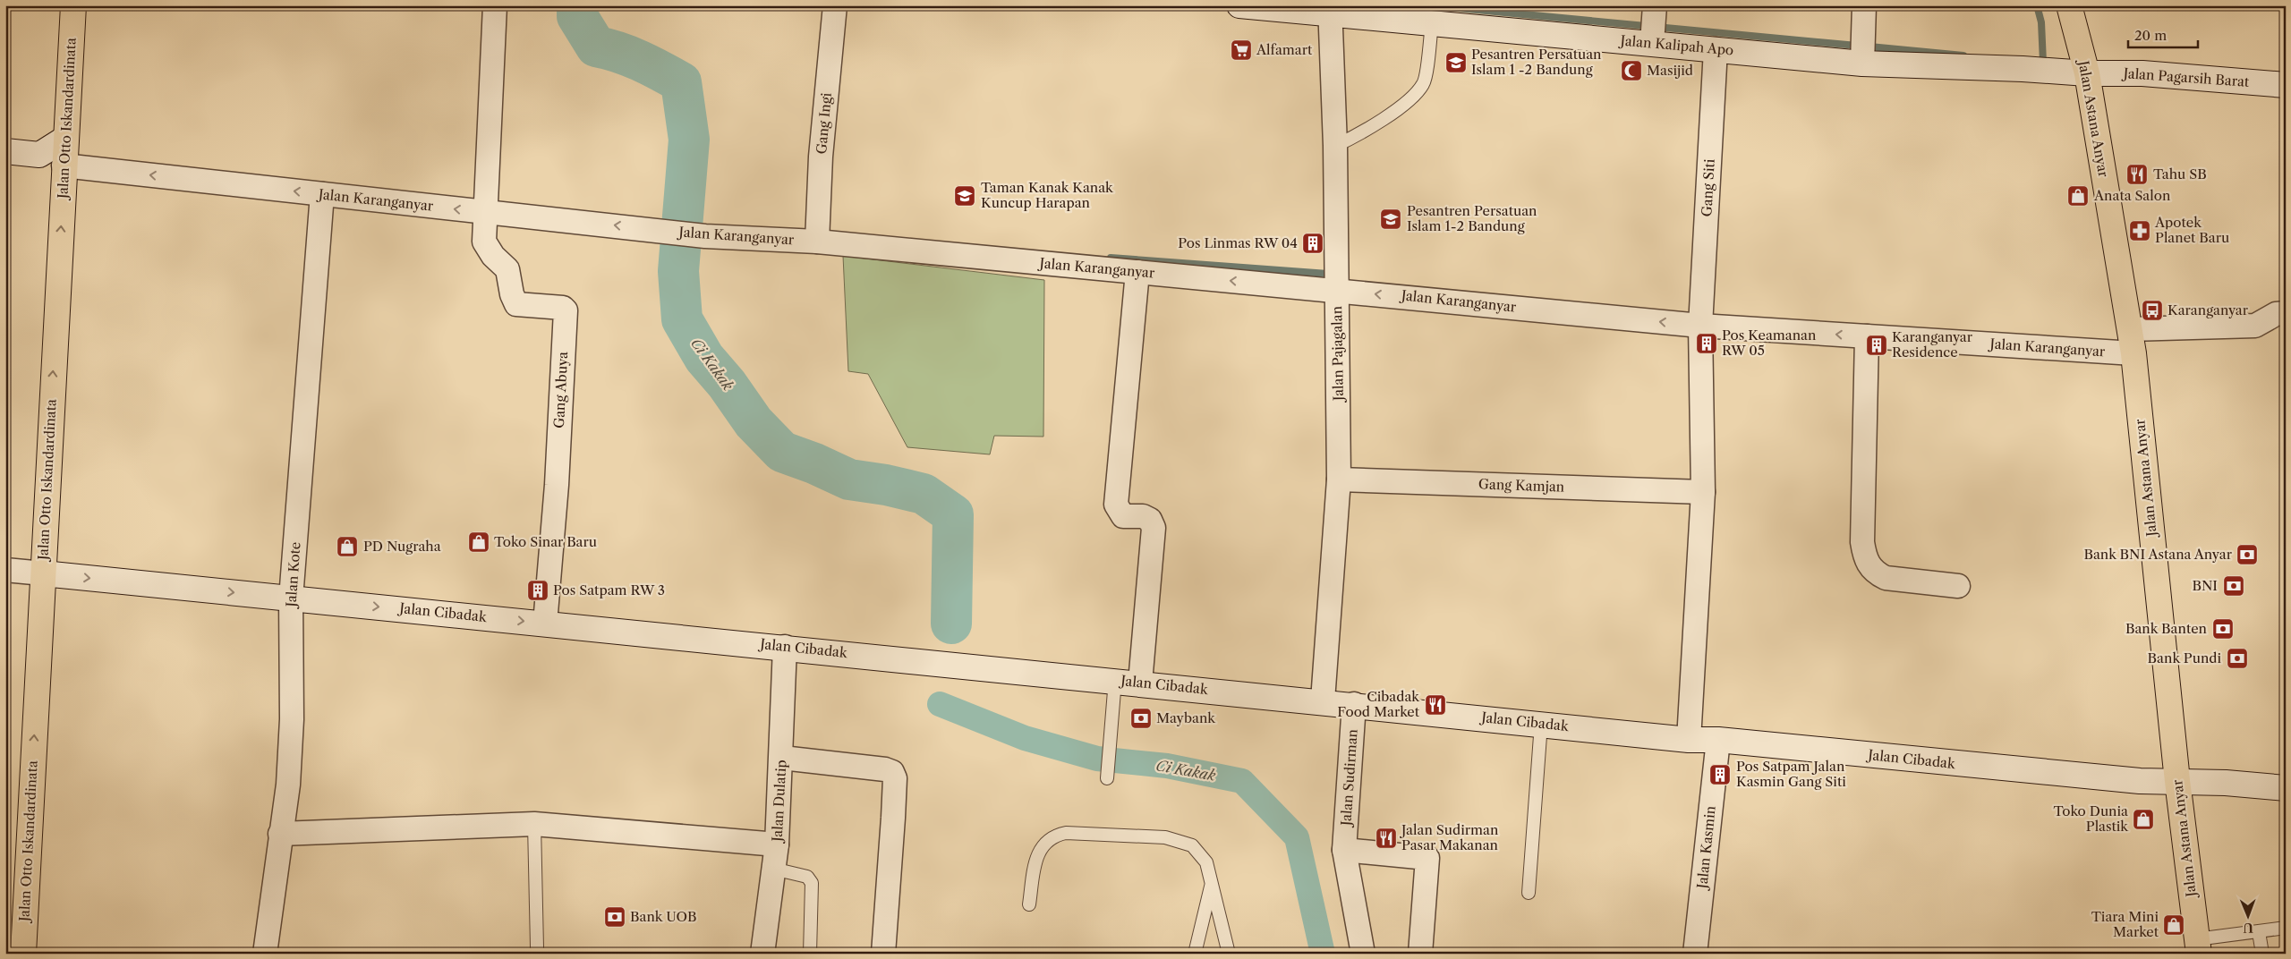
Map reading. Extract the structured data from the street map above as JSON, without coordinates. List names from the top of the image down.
{
  "streets": {
    "main road": [
      "Jalan Kalipah Apo",
      "Jalan Pagarsih Barat",
      "Jalan Otto Iskandardinata",
      "Jalan Astana Anyar",
      "Jalan Cibadak"
    ],
    "street": [
      "Gang Ingi",
      "Gang Siti",
      "Jalan Karanganyar",
      "Jalan Pajagalan",
      "Gang Abuya",
      "Gang Kamjan",
      "Jalan Kote",
      "Jalan Sudirman",
      "Jalan Dulatip",
      "Jalan Kasmin"
    ]
  },
  "crossings": [
    ["Jalan Kalipah Apo", "Jalan Pagarsih Barat"],
    ["Jalan Kalipah Apo", "Jalan Astana Anyar"],
    ["Jalan Kalipah Apo", "Gang Siti"],
    ["Jalan Kalipah Apo", "Jalan Pajagalan"],
    ["Jalan Pagarsih Barat", "Jalan Astana Anyar"],
    ["Jalan Otto Iskandardinata", "Jalan Karanganyar"],
    ["Jalan Otto Iskandardinata", "Jalan Cibadak"],
    ["Jalan Astana Anyar", "Jalan Karanganyar"],
    ["Jalan Astana Anyar", "Jalan Cibadak"],
    ["Gang Ingi", "Jalan Karanganyar"],
    ["Gang Siti", "Jalan Karanganyar"],
    ["Gang Siti", "Gang Kamjan"],
    ["Gang Siti", "Jalan Cibadak"],
    ["Jalan Karanganyar", "Jalan Pajagalan"],
    ["Jalan Karanganyar", "Gang Abuya"],
    ["Jalan Karanganyar", "Jalan Kote"],
    ["Jalan Pajagalan", "Gang Kamjan"],
    ["Jalan Pajagalan", "Jalan Cibadak"],
    ["Gang Abuya", "Jalan Cibadak"],
    ["Jalan Kote", "Jalan Cibadak"],
    ["Jalan Cibadak", "Jalan Sudirman"],
    ["Jalan Cibadak", "Jalan Dulatip"],
    ["Jalan Cibadak", "Jalan Kasmin"]
  ],
  "one_way": ["Jalan Otto Iskandardinata", "Jalan Karanganyar"],
  "water": ["Ci Kakak"],
  "places": {
    "supermarket": ["Alfamart"],
    "school or university": ["Pesantren Persatuan Islam 1 -2 Bandung", "Taman Kanak Kanak Kuncup Harapan", "Pesantren Persatuan Islam 1-2 Bandung"],
    "mosque": ["Masijid"],
    "restaurant": ["Tahu SB", "Cibadak Food Market", "Jalan Sudirman Pasar Makanan"],
    "shop": [
      "Anata Salon",
      "Toko Sinar Baru",
      "PD Nugraha",
      "Toko Dunia Plastik",
      "Tiara Mini Market"
    ],
    "pharmacy": ["Apotek Planet Baru"],
    "building": [
      "Pos Linmas RW 04",
      "Pos Keamanan RW 05",
      "Karanganyar Residence",
      "Pos Satpam RW 3",
      "Pos Satpam Jalan Kasmin Gang Siti"
    ],
    "bus stop": ["Karanganyar"],
    "bank": [
      "Bank BNI Astana Anyar",
      "BNI",
      "Bank Banten",
      "Bank Pundi",
      "Maybank",
      "Bank UOB"
    ]
  },
  "scale_bar": "20 m",
  "north": "bottom"
}
